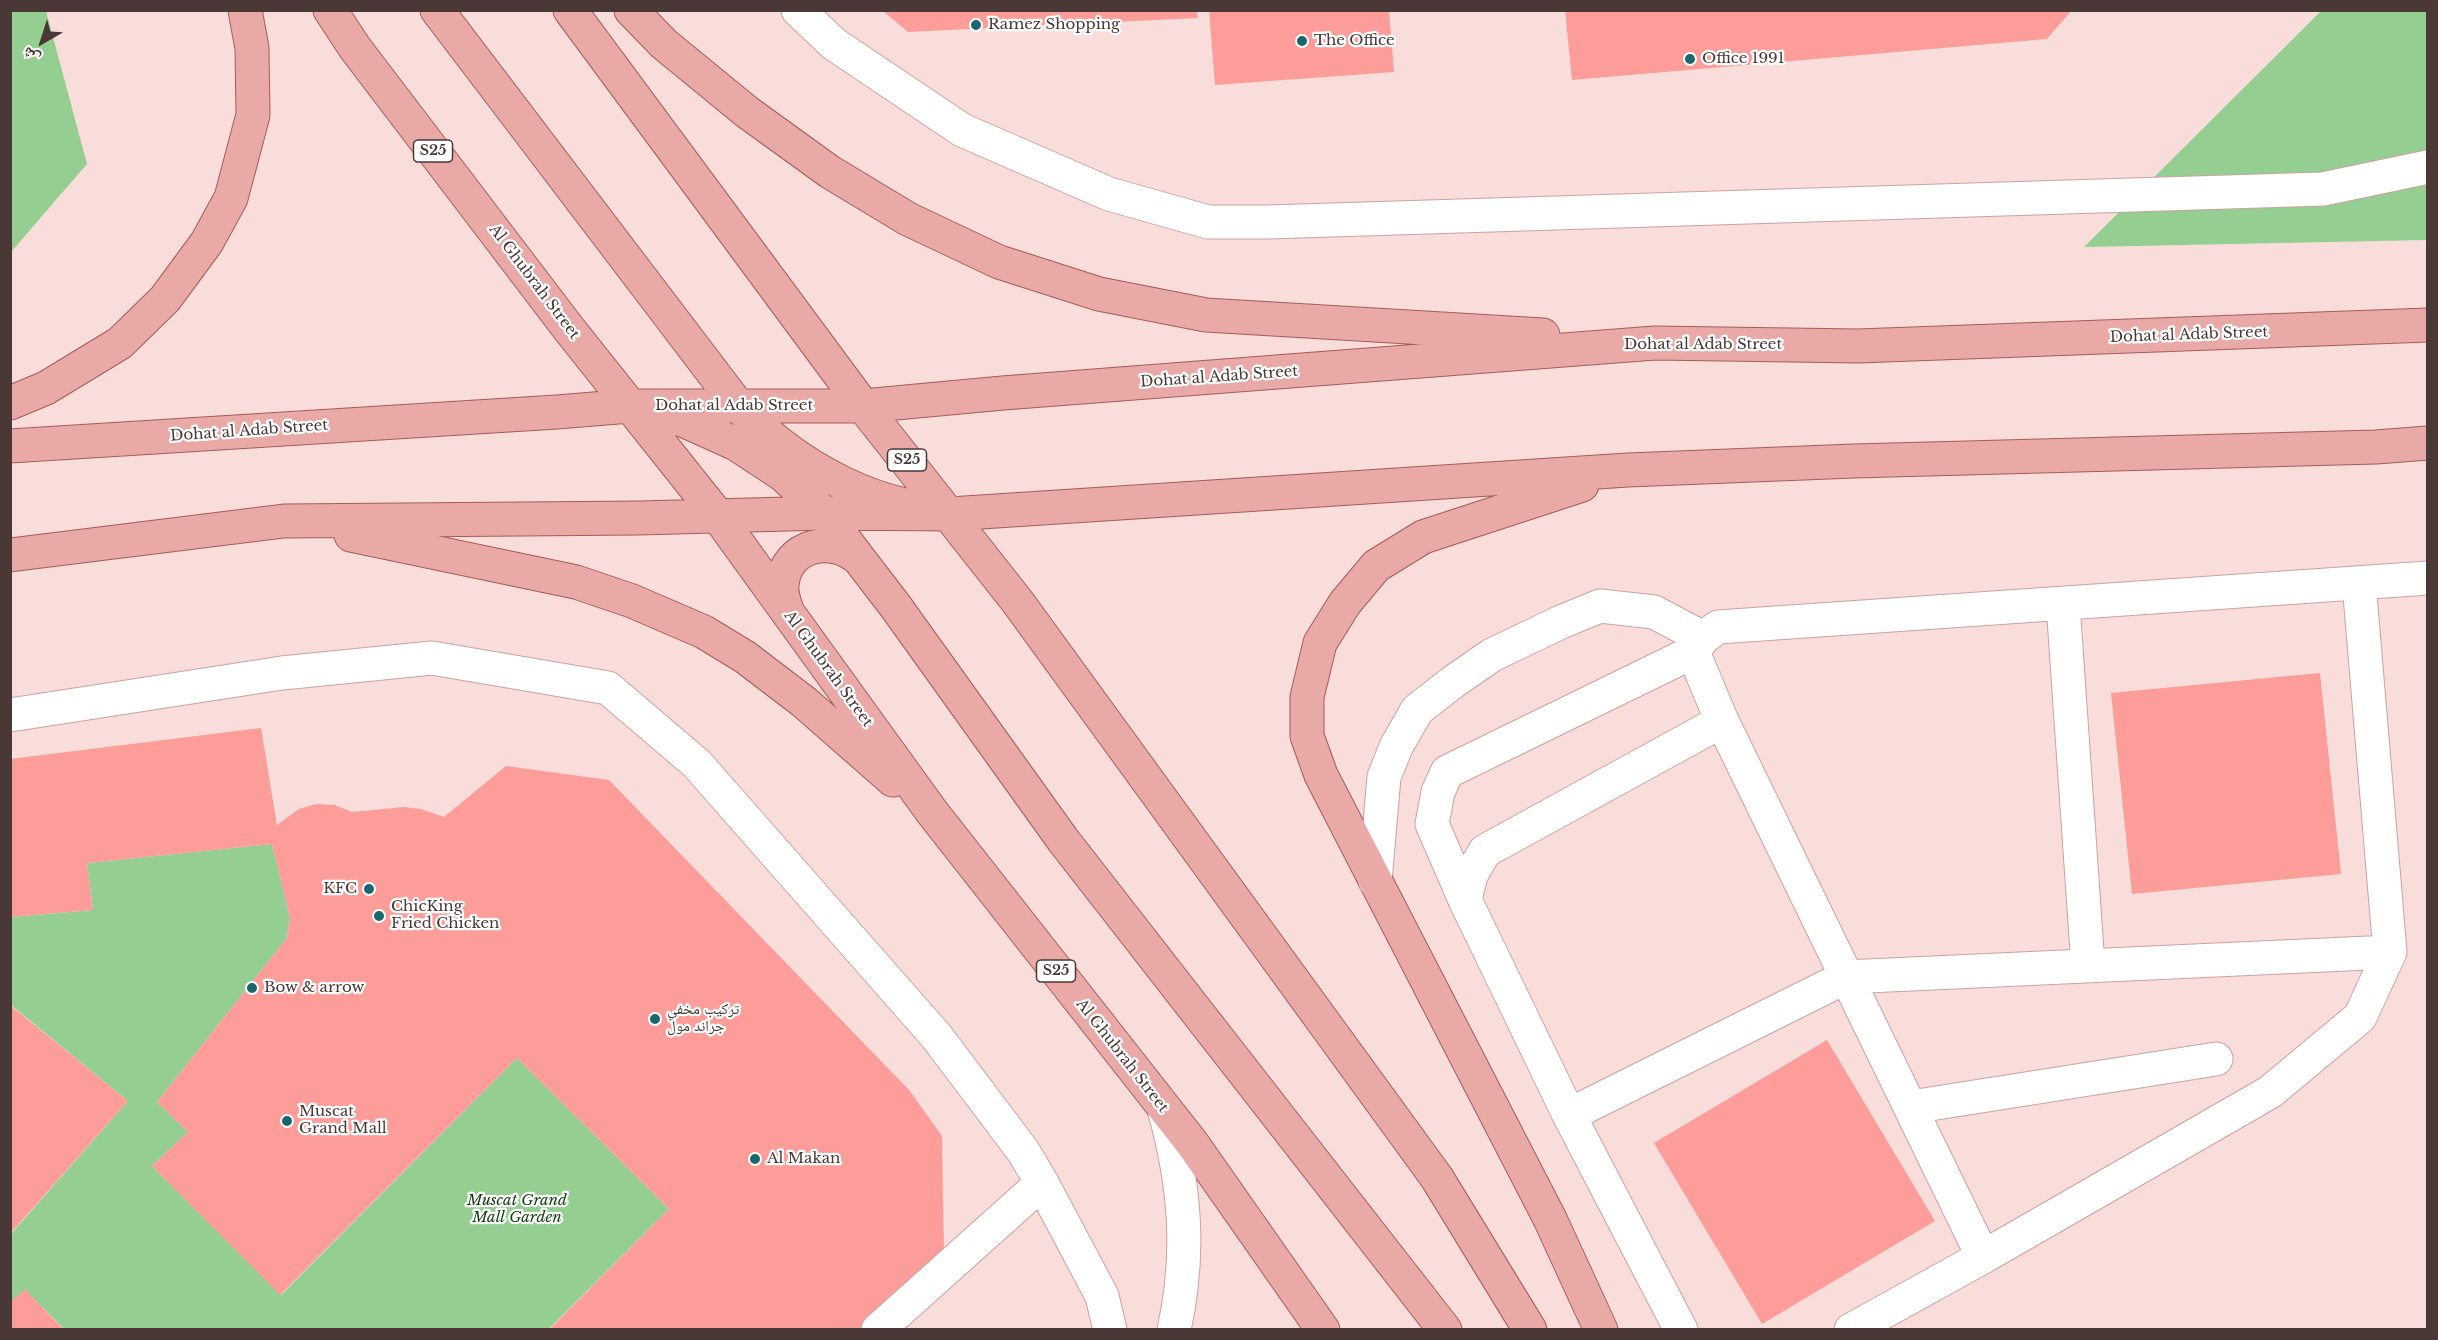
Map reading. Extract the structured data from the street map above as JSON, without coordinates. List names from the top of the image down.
{
  "streets": {
    "main road": ["S25", "Al Ghubrah Street", "Dohat al Adab Street"]
  },
  "crossings": [
    ["S25", "Dohat al Adab Street"],
    ["Al Ghubrah Street", "Dohat al Adab Street"]
  ],
  "parks": ["Muscat Grand Mall Garden"],
  "places": [
    "Ramez Shopping",
    "The Office",
    "Office 1991",
    "KFC",
    "ChicKing Fried Chicken",
    "Bow & arrow",
    "تركيب مخفي جراند مول",
    "Muscat Grand Mall",
    "Al Makan"
  ],
  "north": "bottom left"
}
